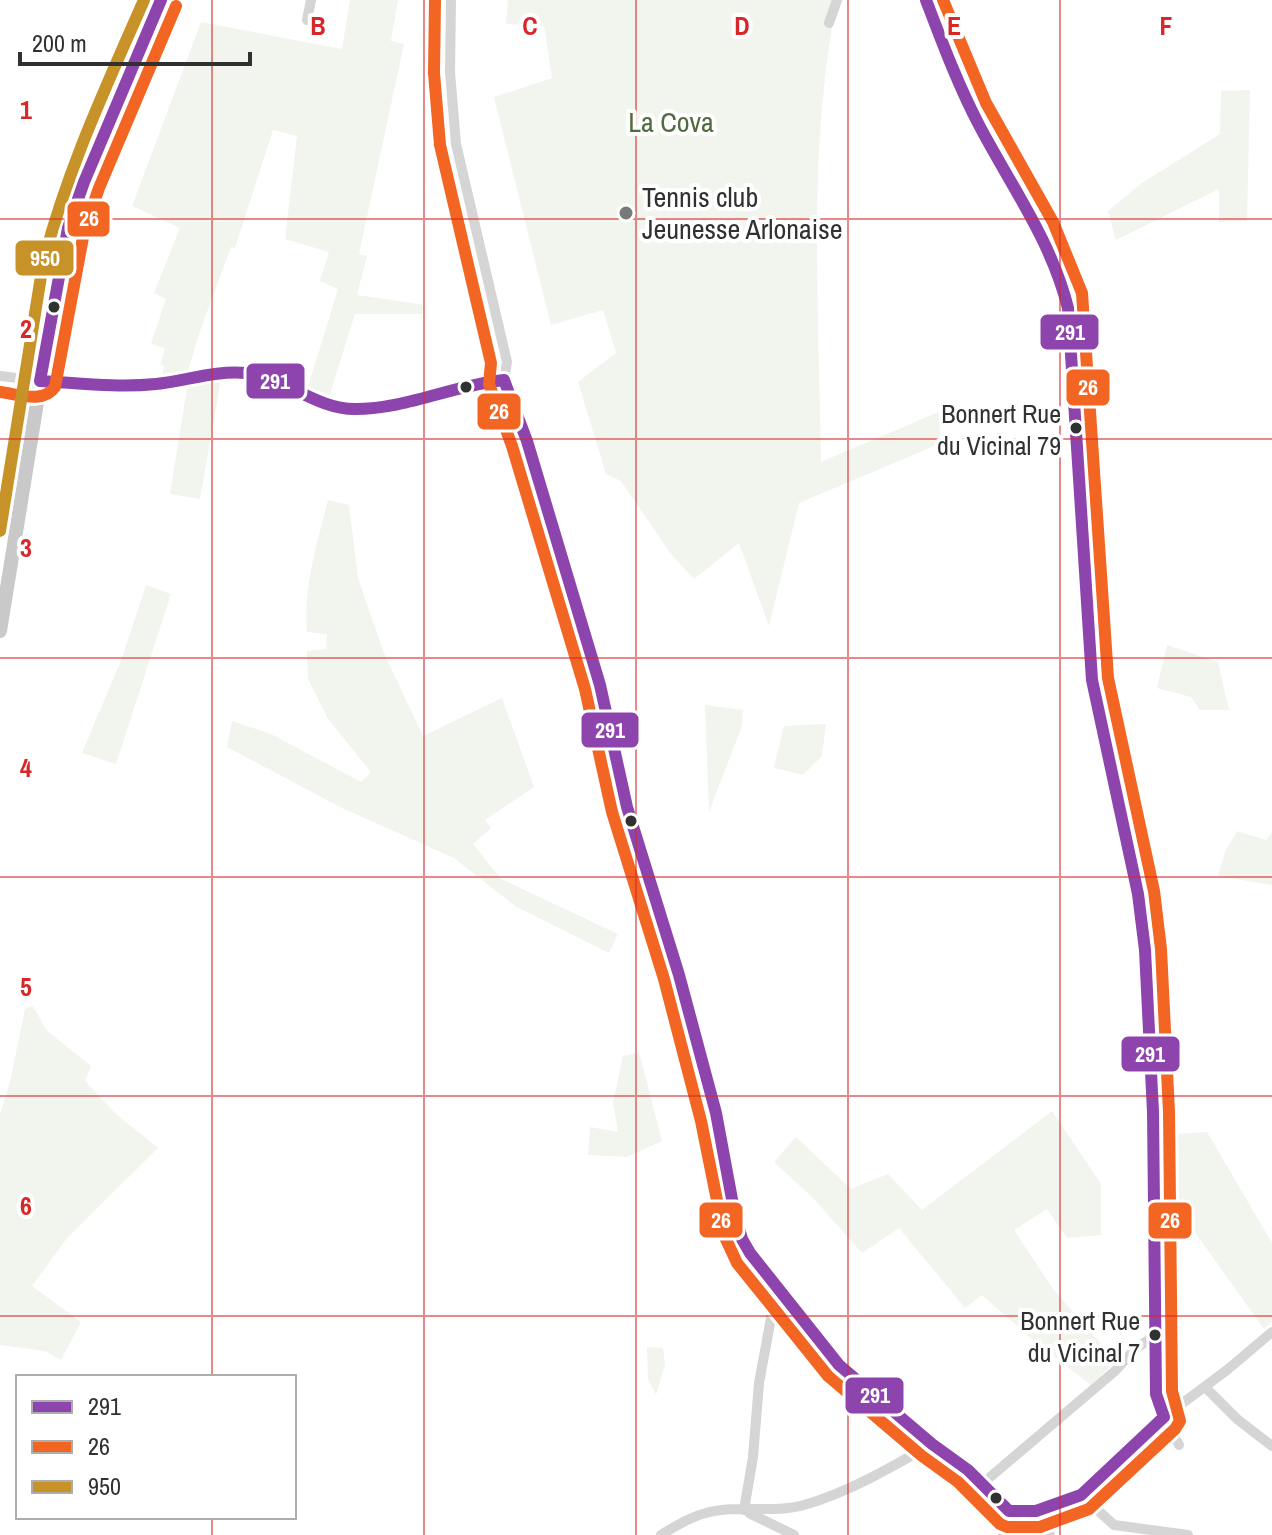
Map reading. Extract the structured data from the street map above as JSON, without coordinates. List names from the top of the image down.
{
  "parks": ["La Cova"],
  "places": ["Tennis club Jeunesse Arlonaise", "Bonnert Rue du Vicinal 79", "Bonnert Rue du Vicinal 7"],
  "lines": ["transit line 291", "transit line 26", "transit line 950"],
  "legend": ["291", "26", "950"],
  "scale_bar": "200 m",
  "grid": {
    "columns": [
      "B",
      "C",
      "D",
      "E",
      "F"
    ],
    "rows": [
      "1",
      "2",
      "3",
      "4",
      "5",
      "6"
    ]
  }
}
